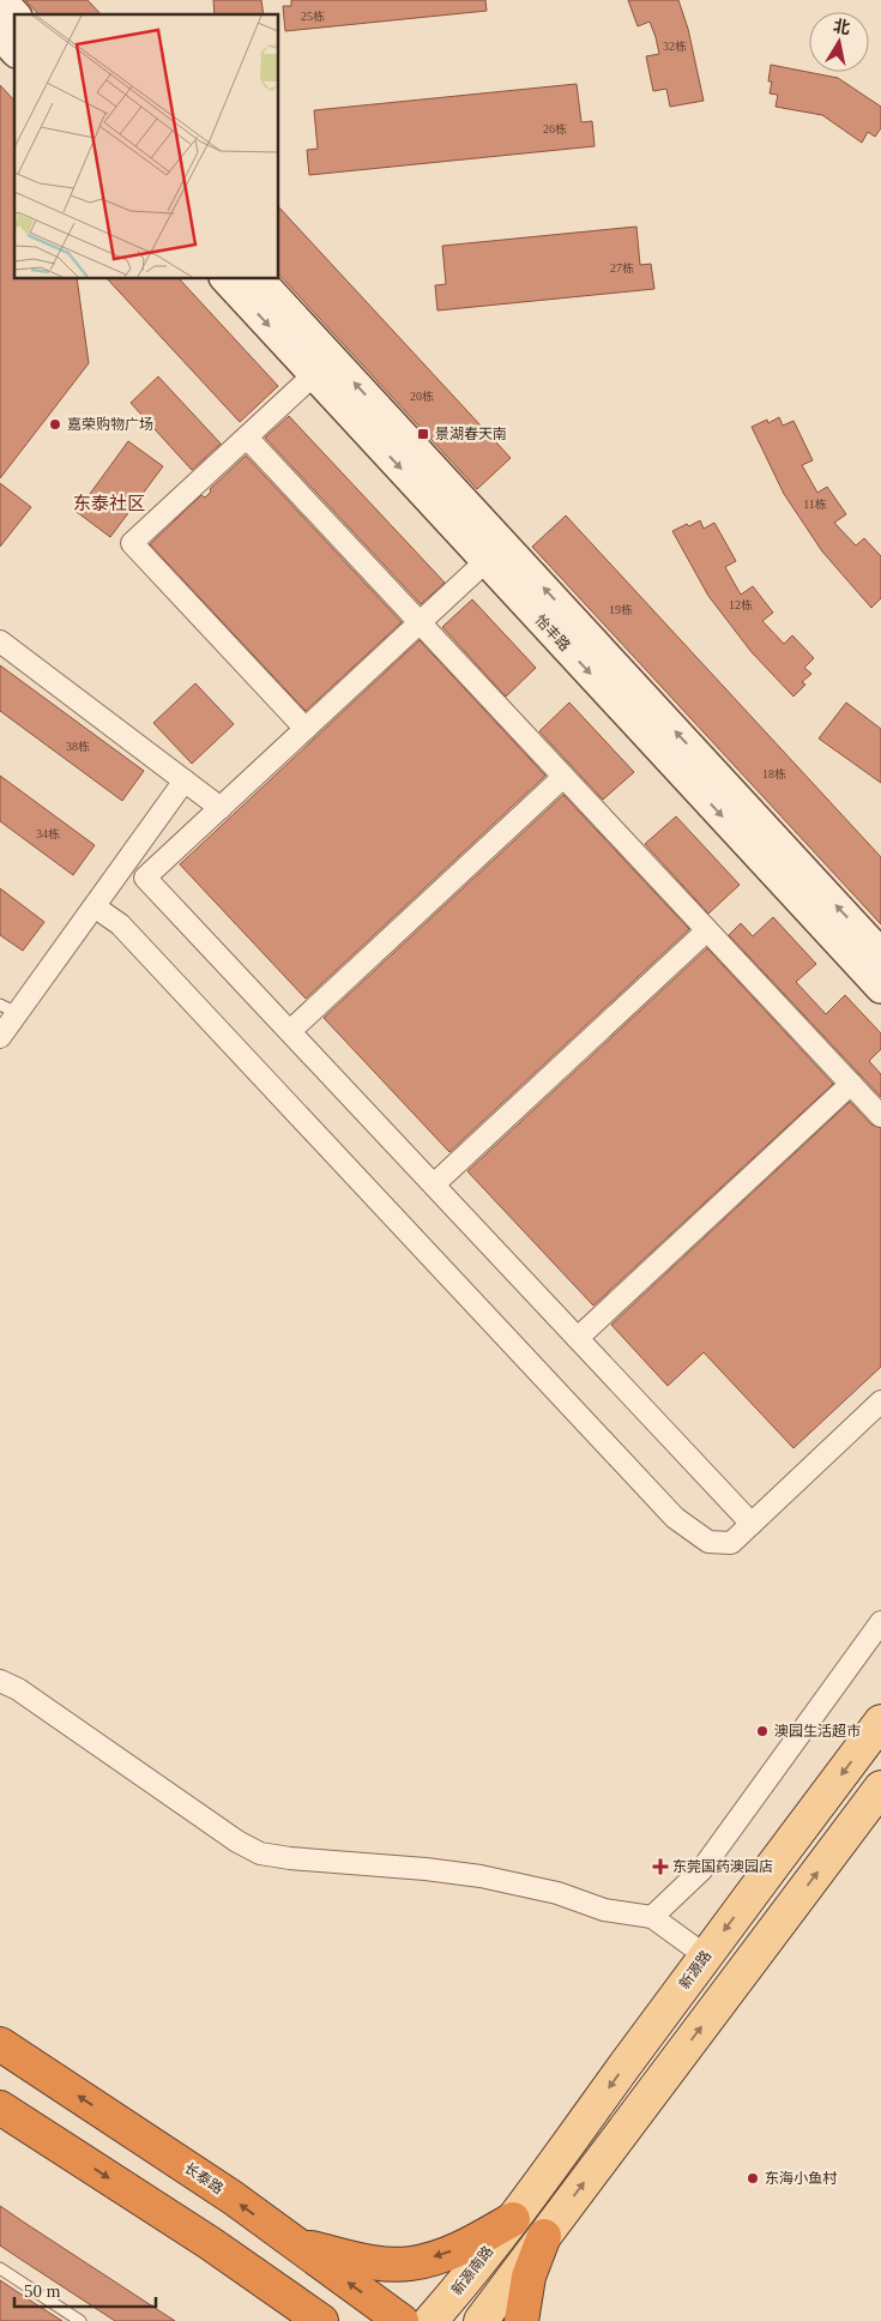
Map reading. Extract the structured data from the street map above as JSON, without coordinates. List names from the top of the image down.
{
  "streets": {
    "highway": ["长泰路"],
    "main road": ["新源路", "新源南路"],
    "street": ["怡丰路"]
  },
  "crossings": [
    ["新源路", "新源南路"]
  ],
  "districts": ["东泰社区"],
  "places": {
    "other": ["嘉荣购物广场", "澳园生活超市", "东海小鱼村"],
    "transit": ["景湖春天南"],
    "health": ["东莞国药澳园店"]
  },
  "house_numbers": [
    "25栋",
    "32栋",
    "26栋",
    "27栋",
    "20栋",
    "11栋",
    "12栋",
    "19栋",
    "38栋",
    "18栋",
    "34栋"
  ],
  "scale_bar": "50 m",
  "north": "top"
}
